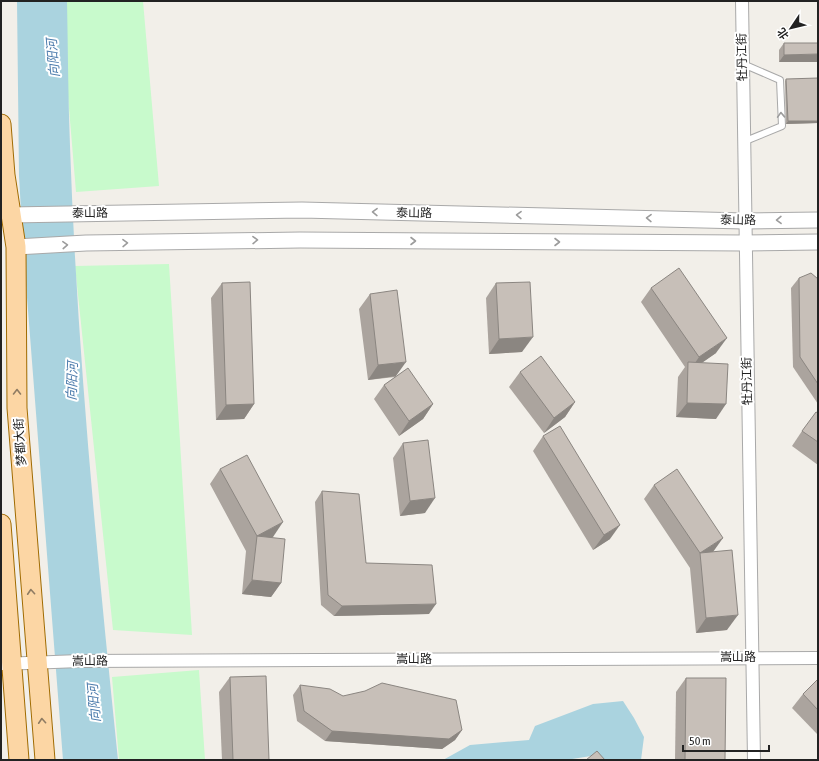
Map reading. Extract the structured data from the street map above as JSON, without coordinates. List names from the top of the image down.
{
  "streets": {
    "main road": ["梦都大街"],
    "street": ["牡丹江街", "泰山路", "嵩山路"]
  },
  "crossings": [
    ["牡丹江街", "泰山路"],
    ["牡丹江街", "嵩山路"],
    ["泰山路", "梦都大街"],
    ["梦都大街", "嵩山路"]
  ],
  "water": ["向阳河"],
  "scale_bar": "50 m",
  "north": "bottom left"
}
